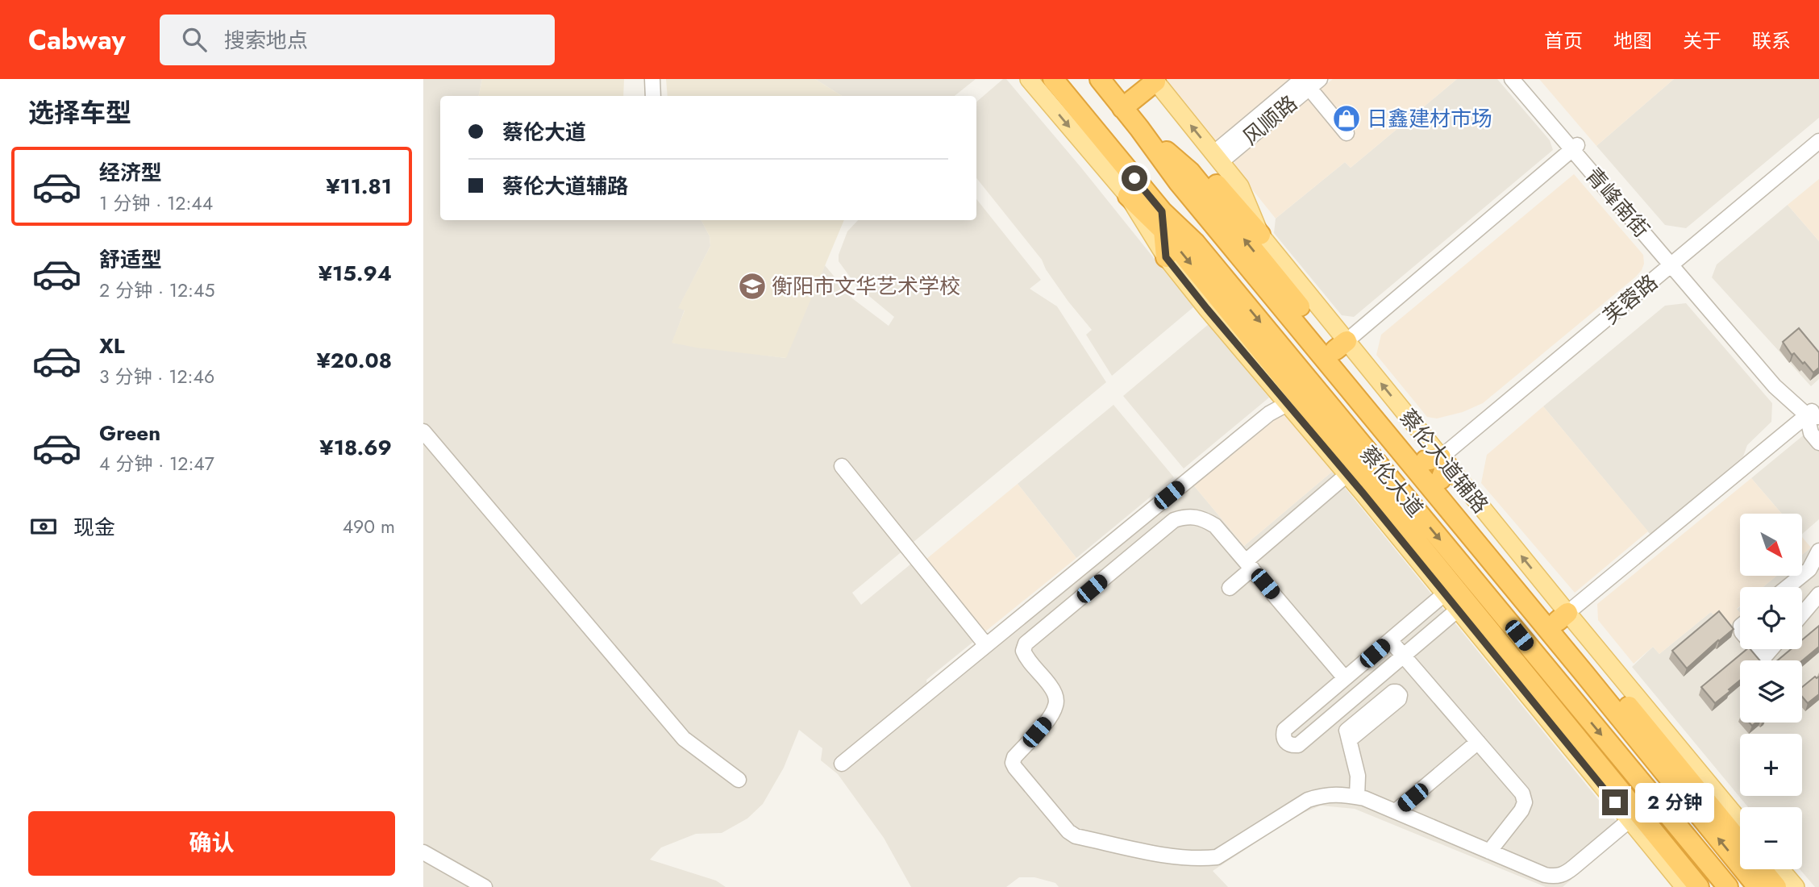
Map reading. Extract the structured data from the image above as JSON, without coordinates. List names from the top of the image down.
{
  "streets": {
    "highway": ["蔡伦大道"],
    "street": ["风顺路", "青峰南街", "芙蓉路"]
  },
  "crossings": [
    ["青峰南街", "芙蓉路"]
  ],
  "places": {
    "shop": ["日鑫建材市场"],
    "school or university": ["衡阳市文华艺术学校"]
  },
  "north": "bottom right",
  "page": {
    "header": "Cabway",
    "search": "搜索地点",
    "nav": [
      "首页",
      "地图",
      "关于",
      "联系"
    ],
    "heading": "选择车型",
    "banner": ["蔡伦大道", "蔡伦大道辅路"],
    "list": [
      {
        "name": "经济型",
        "note": "1 分钟 · 12:44",
        "value": "¥11.81"
      },
      {
        "name": "舒适型",
        "note": "2 分钟 · 12:45",
        "value": "¥15.94"
      },
      {
        "name": "XL",
        "note": "3 分钟 · 12:46",
        "value": "¥20.08"
      },
      {
        "name": "Green",
        "note": "4 分钟 · 12:47",
        "value": "¥18.69"
      }
    ],
    "pay": ["现金", "490 m"],
    "map_buttons": ["+", "−"],
    "bubble": "2 分钟",
    "buttons": "确认"
  }
}
